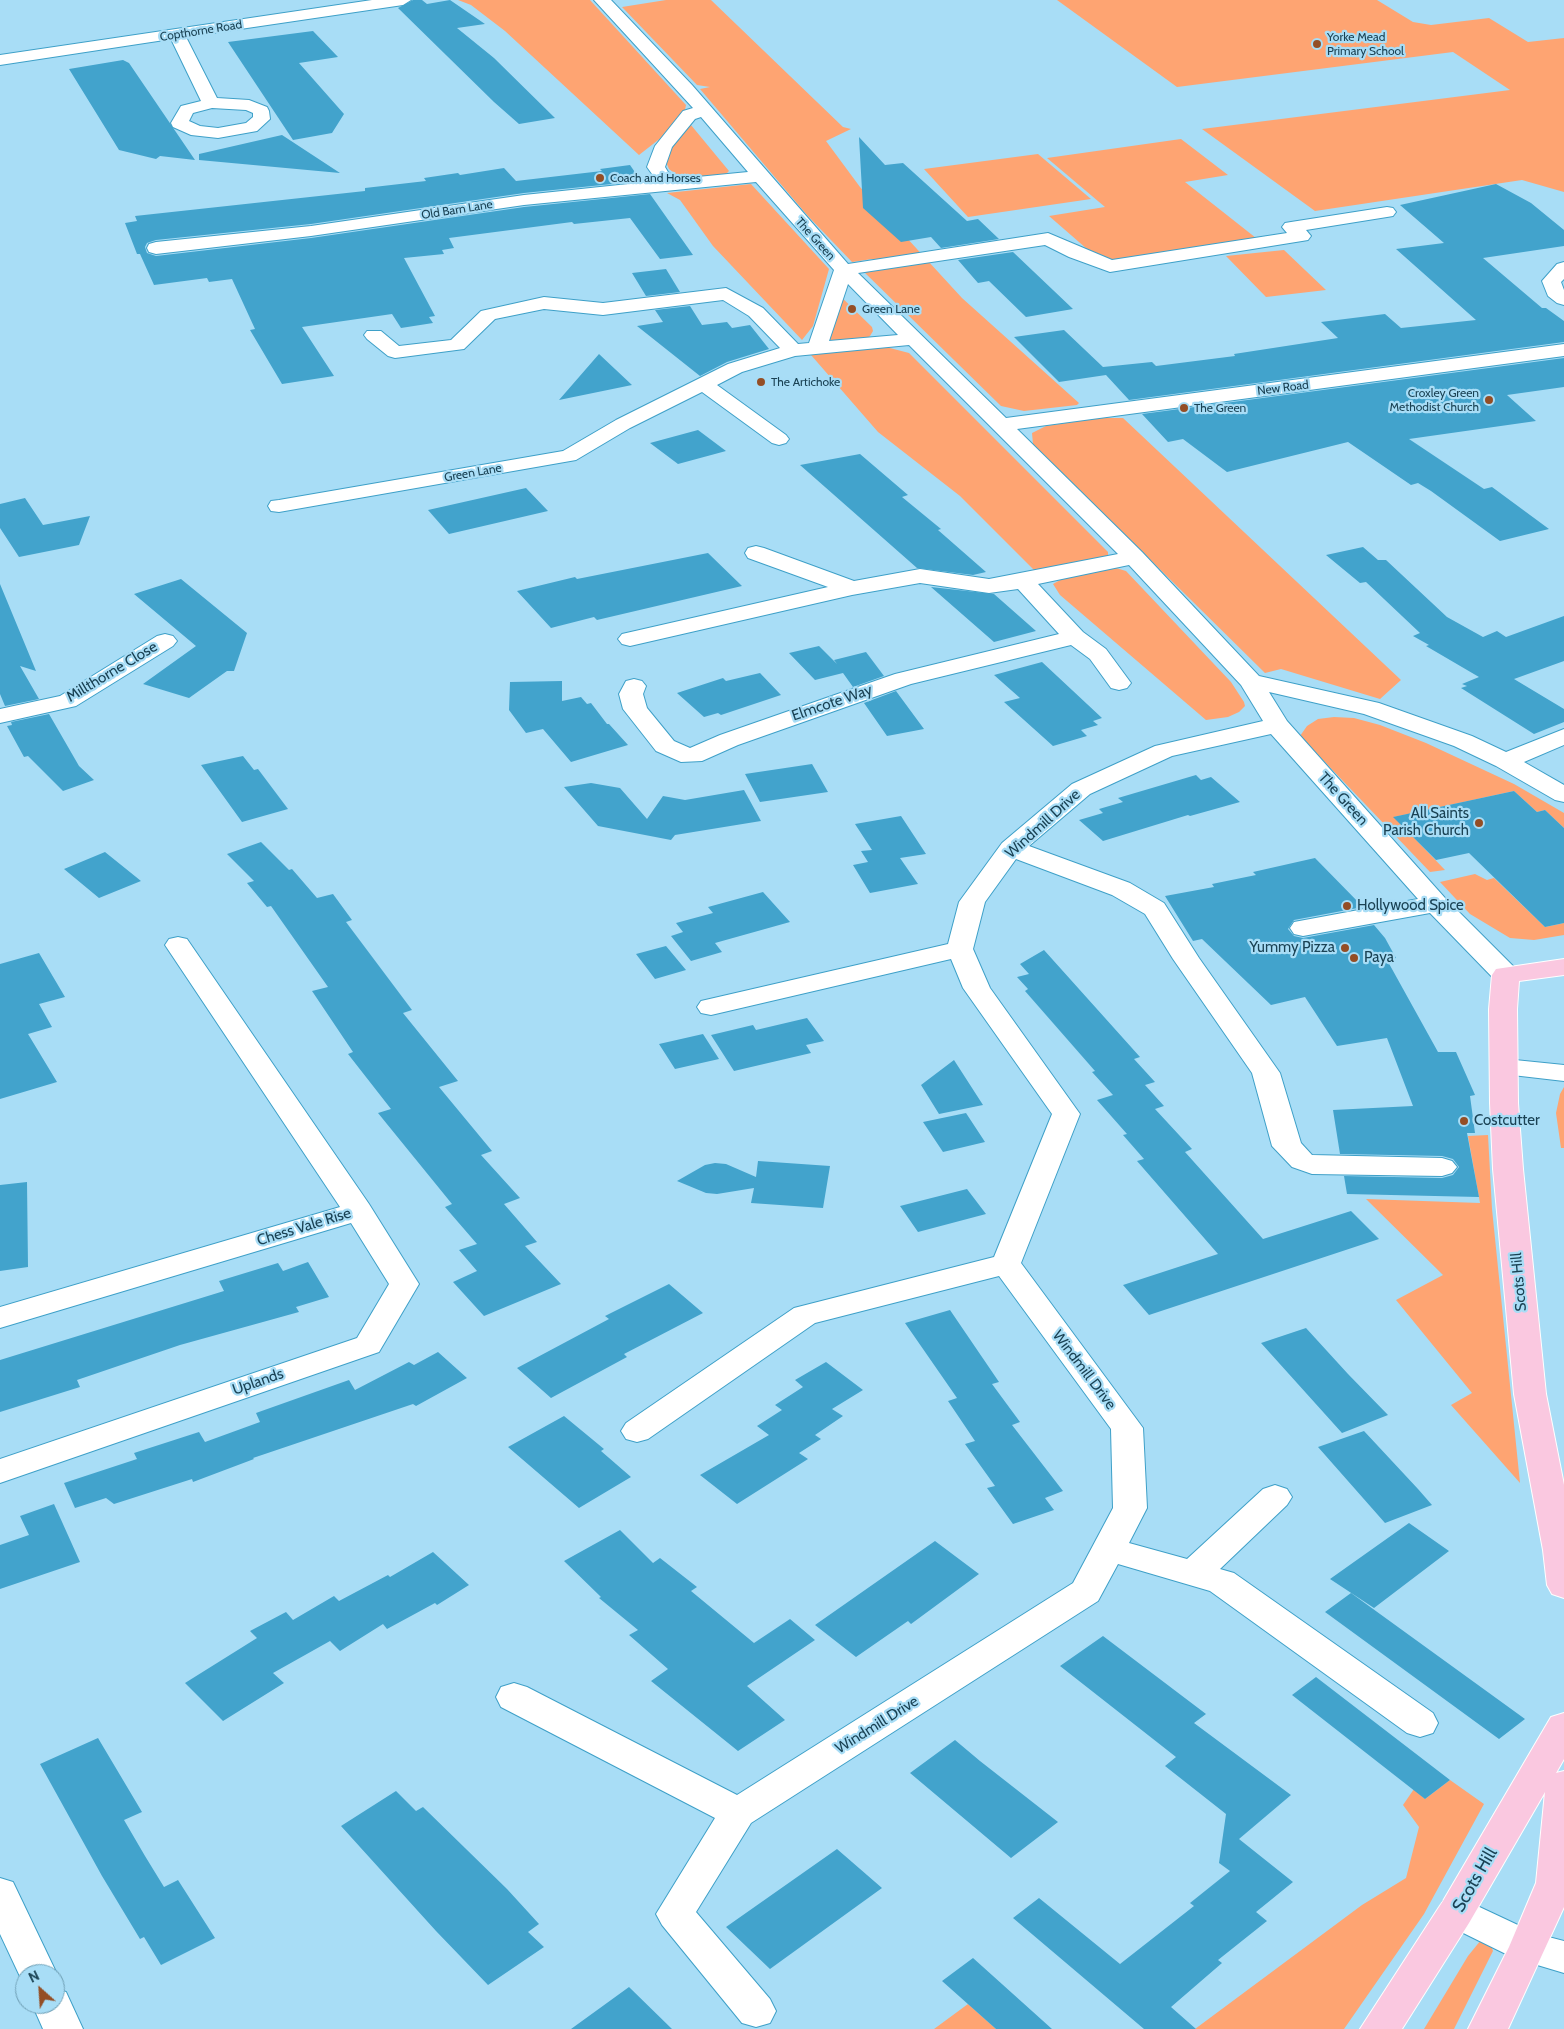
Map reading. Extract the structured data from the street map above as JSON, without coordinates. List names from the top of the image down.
{
  "streets": {
    "main road": ["Scots Hill"],
    "street": [
      "Copthorne Road",
      "Old Barn Lane",
      "The Green",
      "New Road",
      "Green Lane",
      "Millthorne Close",
      "Elmcote Way",
      "Windmill Drive",
      "Chess Vale Rise",
      "Uplands"
    ]
  },
  "crossings": [
    ["Old Barn Lane", "The Green"],
    ["The Green", "New Road"],
    ["The Green", "Green Lane"],
    ["The Green", "Windmill Drive"],
    ["The Green", "Scots Hill"],
    ["Chess Vale Rise", "Uplands"]
  ],
  "places": [
    "Yorke Mead Primary School",
    "Coach and Horses",
    "Green Lane",
    "The Artichoke",
    "Croxley Green Methodist Church",
    "The Green",
    "All Saints Parish Church",
    "Hollywood Spice",
    "Yummy Pizza",
    "Paya",
    "Costcutter"
  ],
  "north": "top left"
}
